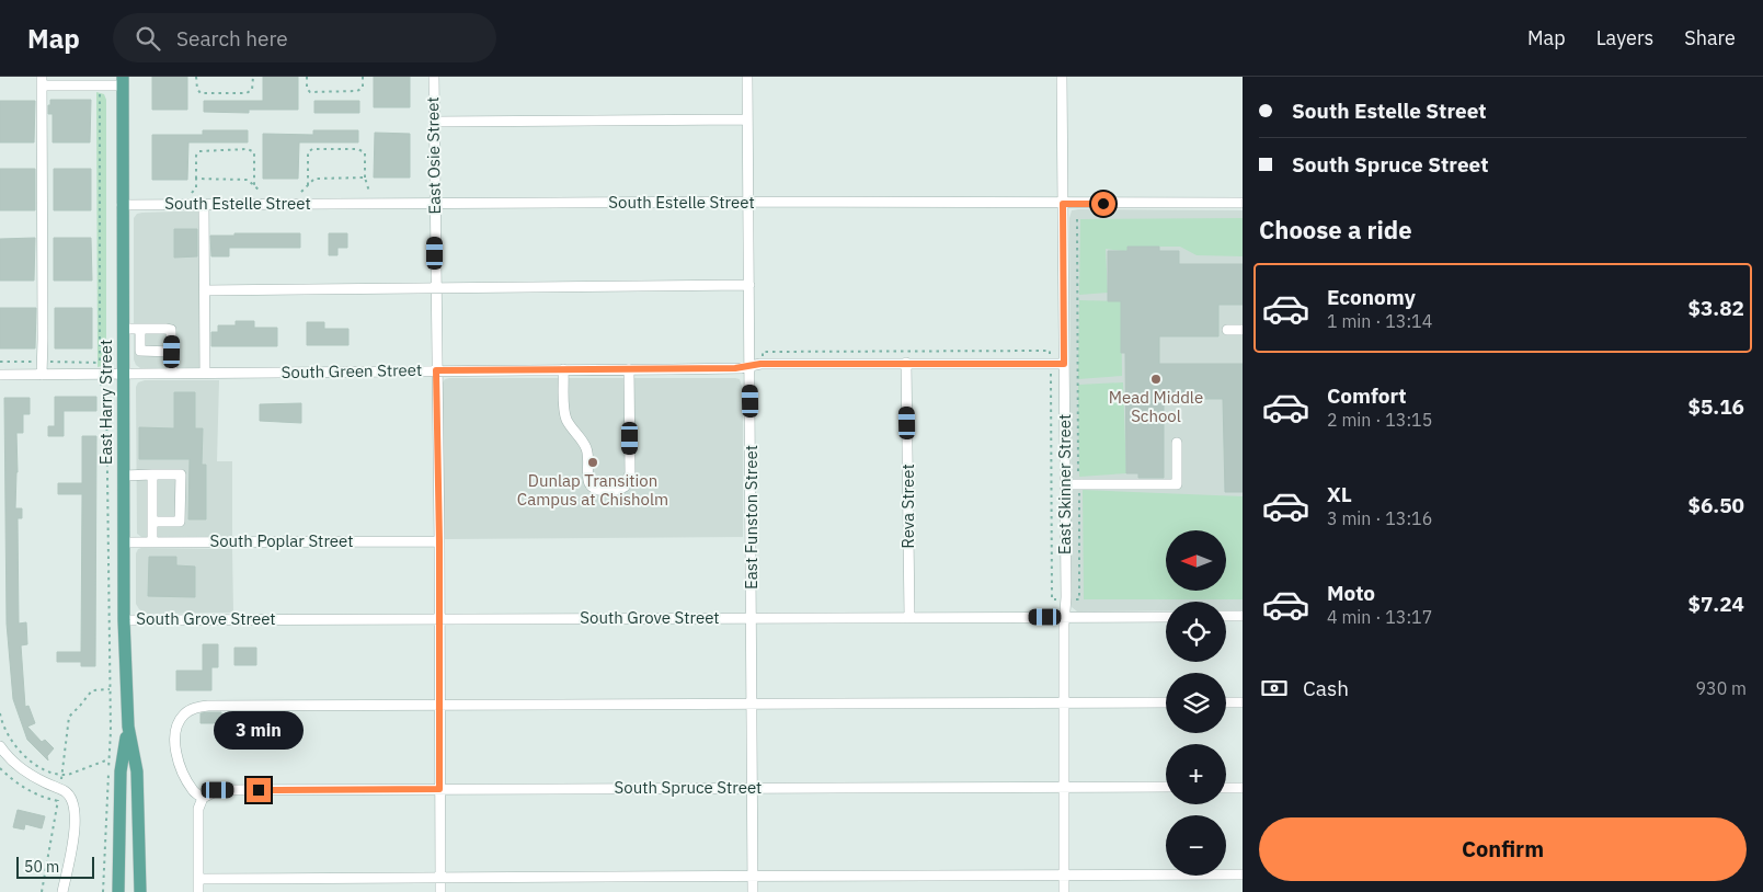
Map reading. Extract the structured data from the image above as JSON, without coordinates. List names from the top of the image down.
{
  "streets": {
    "main road": ["East Harry Street"],
    "street": [
      "East Osie Street",
      "South Estelle Street",
      "South Green Street",
      "East Skinner Street",
      "Reva Street",
      "East Funston Street",
      "South Poplar Street",
      "South Grove Street",
      "South Spruce Street"
    ]
  },
  "crossings": [
    ["East Osie Street", "South Estelle Street"],
    ["East Osie Street", "South Green Street"],
    ["East Osie Street", "South Poplar Street"],
    ["East Osie Street", "South Grove Street"],
    ["East Osie Street", "South Spruce Street"],
    ["South Estelle Street", "East Harry Street"],
    ["South Estelle Street", "East Skinner Street"],
    ["South Estelle Street", "East Funston Street"],
    ["South Green Street", "East Harry Street"],
    ["South Green Street", "East Skinner Street"],
    ["South Green Street", "Reva Street"],
    ["South Green Street", "East Funston Street"],
    ["East Harry Street", "South Poplar Street"],
    ["East Harry Street", "South Grove Street"],
    ["East Skinner Street", "South Grove Street"],
    ["East Skinner Street", "South Spruce Street"],
    ["Reva Street", "South Grove Street"],
    ["East Funston Street", "South Grove Street"],
    ["East Funston Street", "South Spruce Street"]
  ],
  "places": ["Mead Middle School", "Dunlap Transition Campus at Chisholm"],
  "scale_bar": "50 m",
  "north": "left",
  "page": {
    "header": "Map",
    "search": "Search here",
    "nav": ["Map", "Layers", "Share"],
    "banner": ["South Estelle Street", "South Spruce Street"],
    "heading": "Choose a ride",
    "list": [
      {
        "name": "Economy",
        "note": "1 min · 13:14",
        "value": "$3.82"
      },
      {
        "name": "Comfort",
        "note": "2 min · 13:15",
        "value": "$5.16"
      },
      {
        "name": "XL",
        "note": "3 min · 13:16",
        "value": "$6.50"
      },
      {
        "name": "Moto",
        "note": "4 min · 13:17",
        "value": "$7.24"
      }
    ],
    "map_buttons": ["+", "−"],
    "pay": ["Cash", "930 m"],
    "bubble": "3 min",
    "buttons": "Confirm",
    "scale": "50 m"
  }
}
